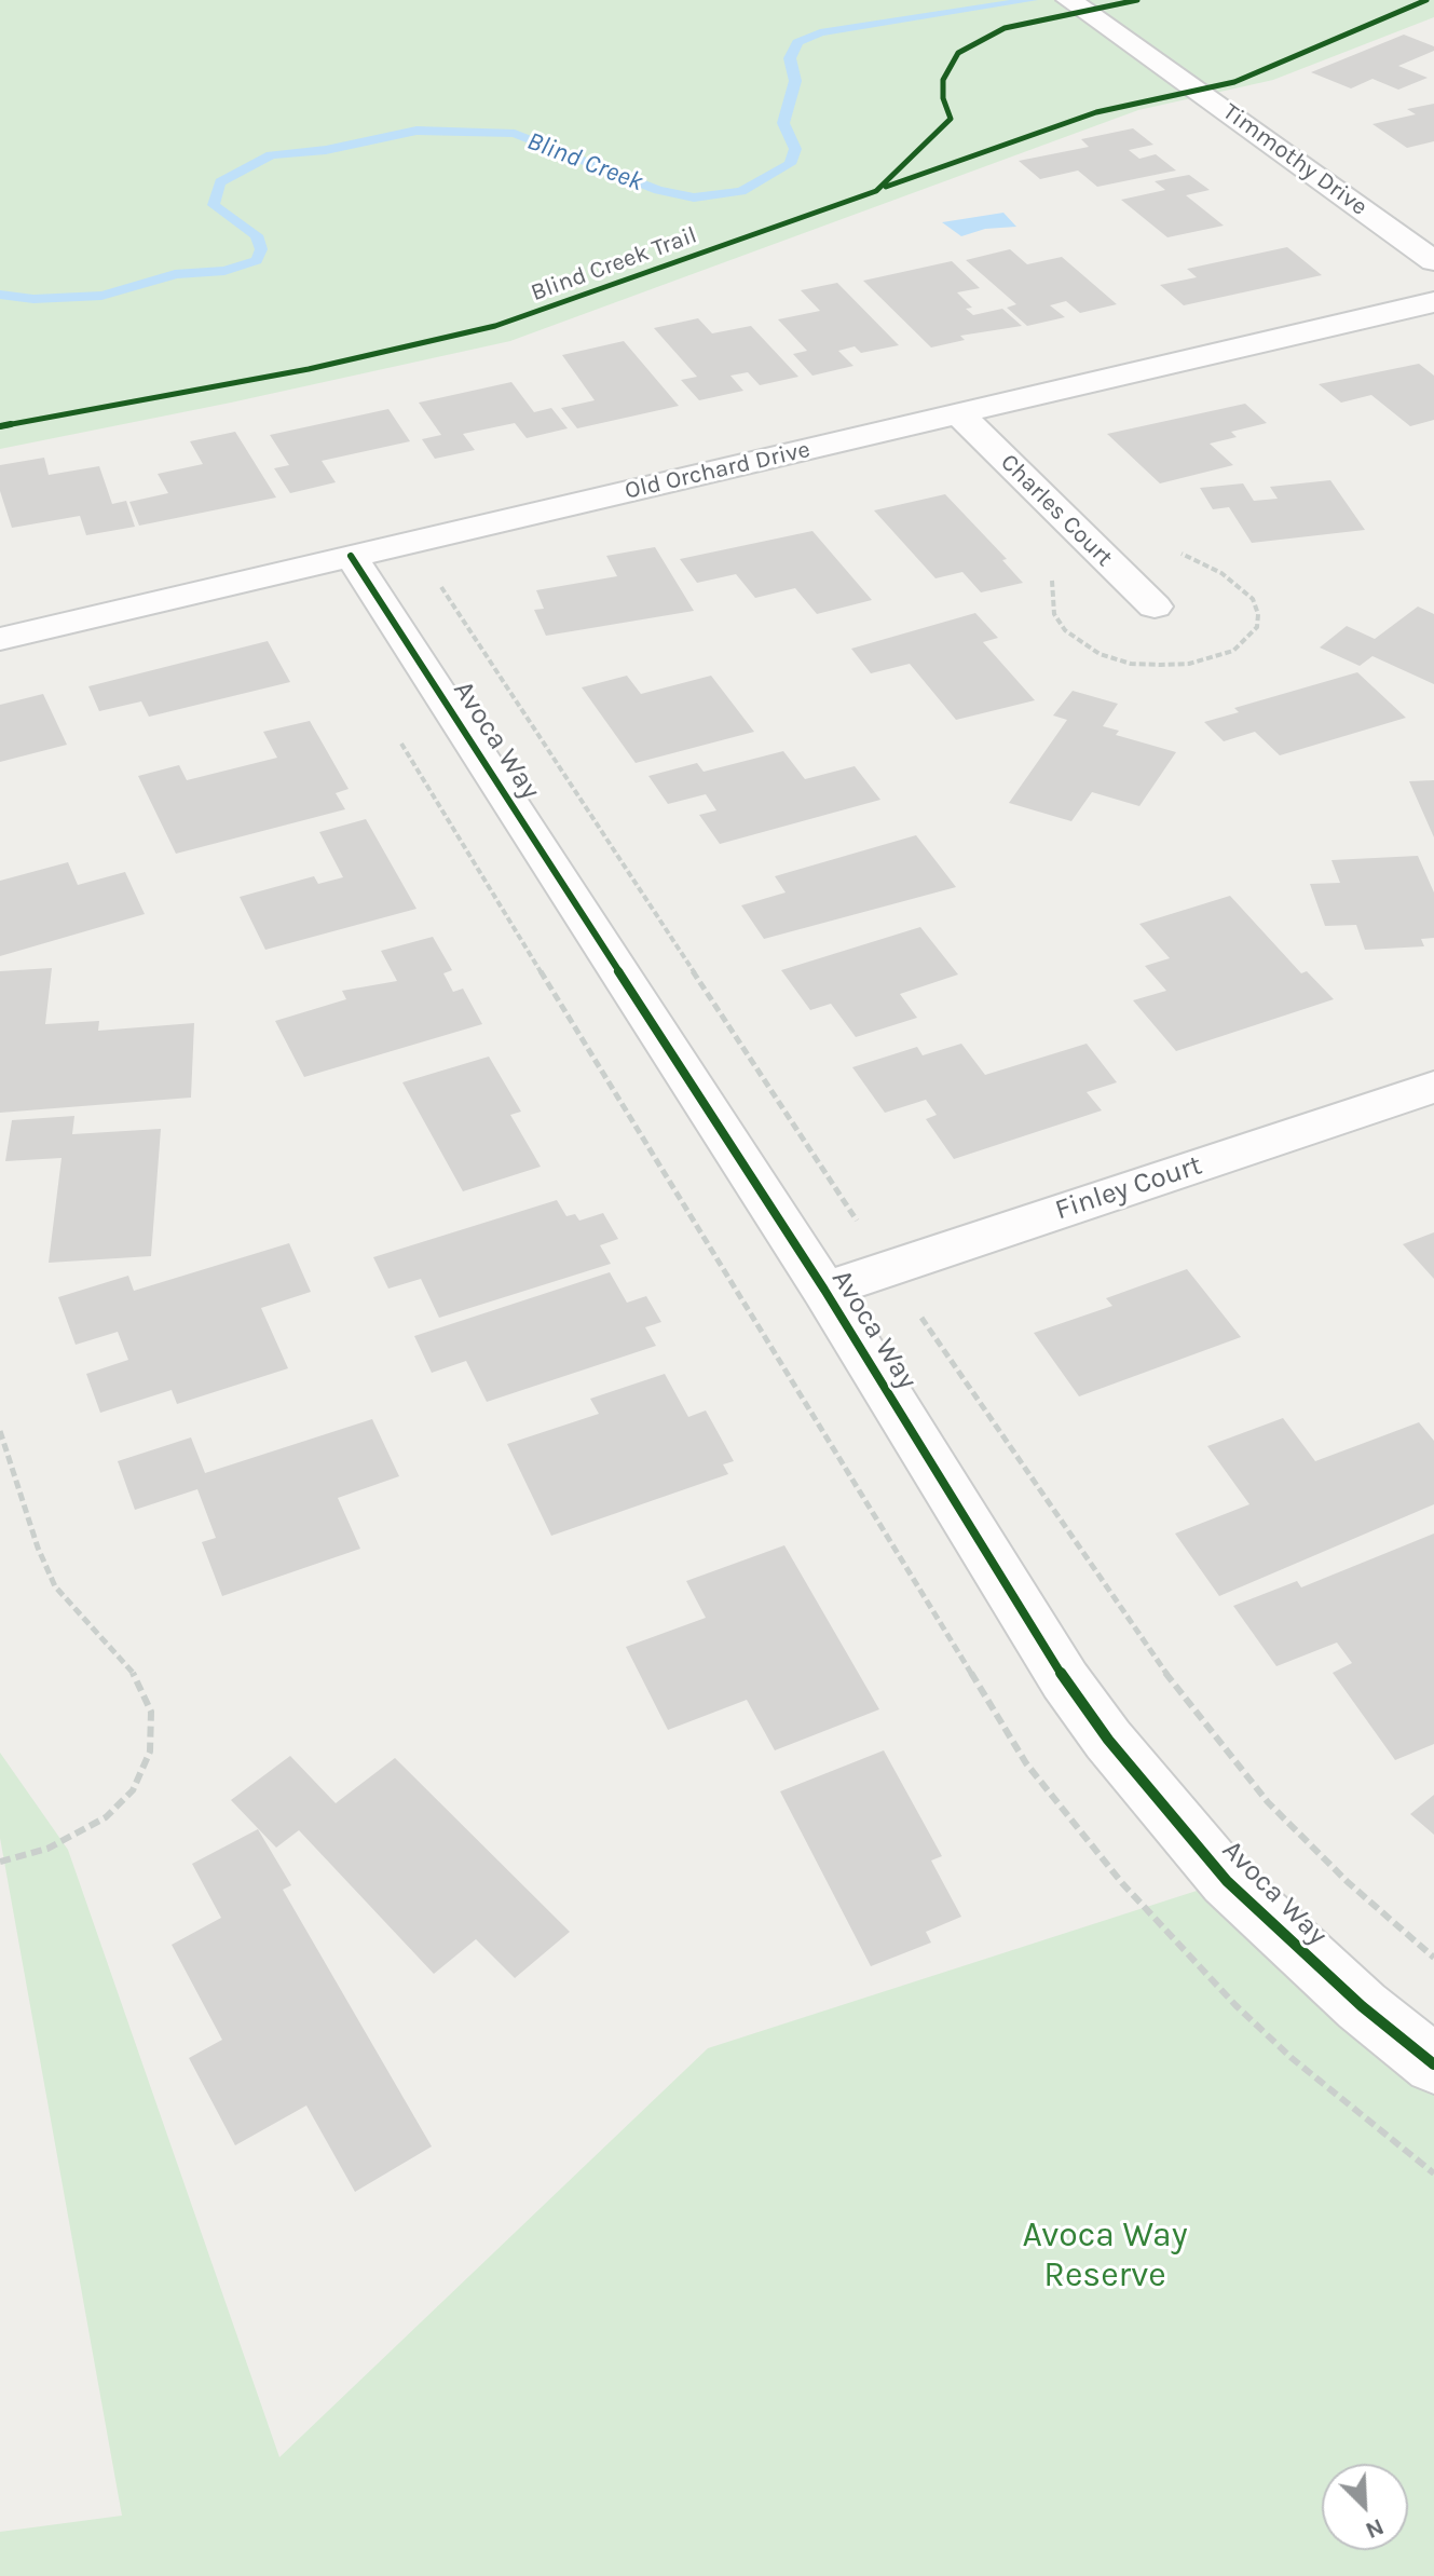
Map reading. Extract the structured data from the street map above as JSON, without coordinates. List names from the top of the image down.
{
  "streets": {
    "street": [
      "Timmothy Drive",
      "Old Orchard Drive",
      "Charles Court",
      "Avoca Way",
      "Finley Court"
    ],
    "cycle path": ["Blind Creek Trail"]
  },
  "crossings": [
    ["Old Orchard Drive", "Charles Court"],
    ["Old Orchard Drive", "Avoca Way"],
    ["Avoca Way", "Finley Court"]
  ],
  "water": ["Blind Creek"],
  "parks": ["Avoca Way Reserve"],
  "north": "bottom right"
}
